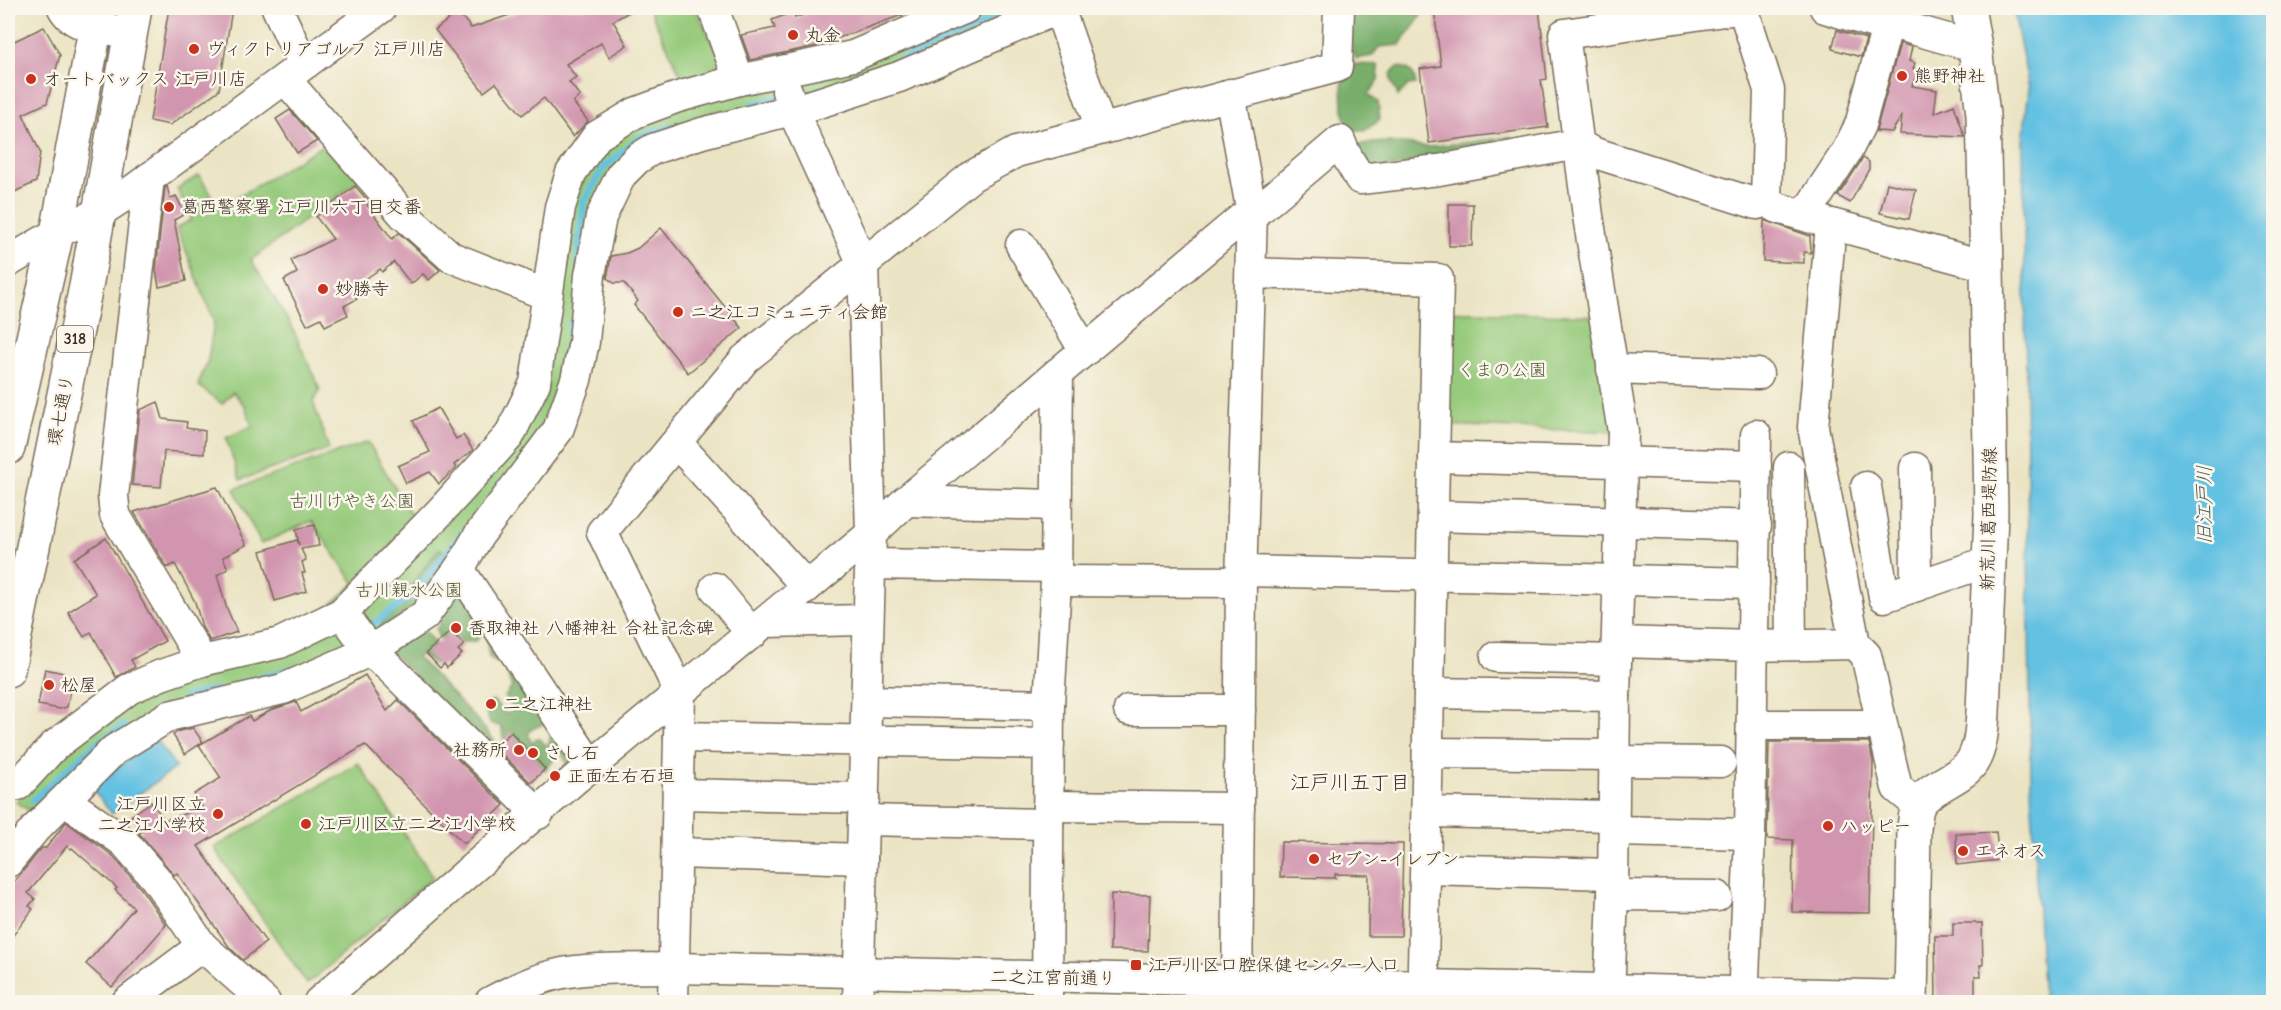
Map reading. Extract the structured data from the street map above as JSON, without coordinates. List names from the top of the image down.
{
  "streets": {
    "main road": ["318", "環七通り", "新荒川葛西堤防線"],
    "street": ["二之江宮前通り"]
  },
  "districts": ["江戸川五丁目"],
  "water": ["旧江戸川"],
  "parks": ["くまの公園", "古川けやき公園", "古川親水公園"],
  "places": {
    "other": [
      "丸金",
      "ヴィクトリアゴルフ 江戸川店",
      "熊野神社",
      "オートバックス 江戸川店",
      "葛西警察署 江戸川六丁目交番",
      "妙勝寺",
      "ニ之江コミュニティ会館",
      "香取神社 八幡神社 合社記念碑",
      "松屋",
      "二之江神社",
      "社務所",
      "さし石",
      "正面左右石垣",
      "江戸川区立 二之江小学校",
      "江戸川区立二之江小学校",
      "ハッピー",
      "エネオス",
      "セブン-イレブン"
    ],
    "transit": ["江戸川区口腔保健センター入口"]
  }
}
